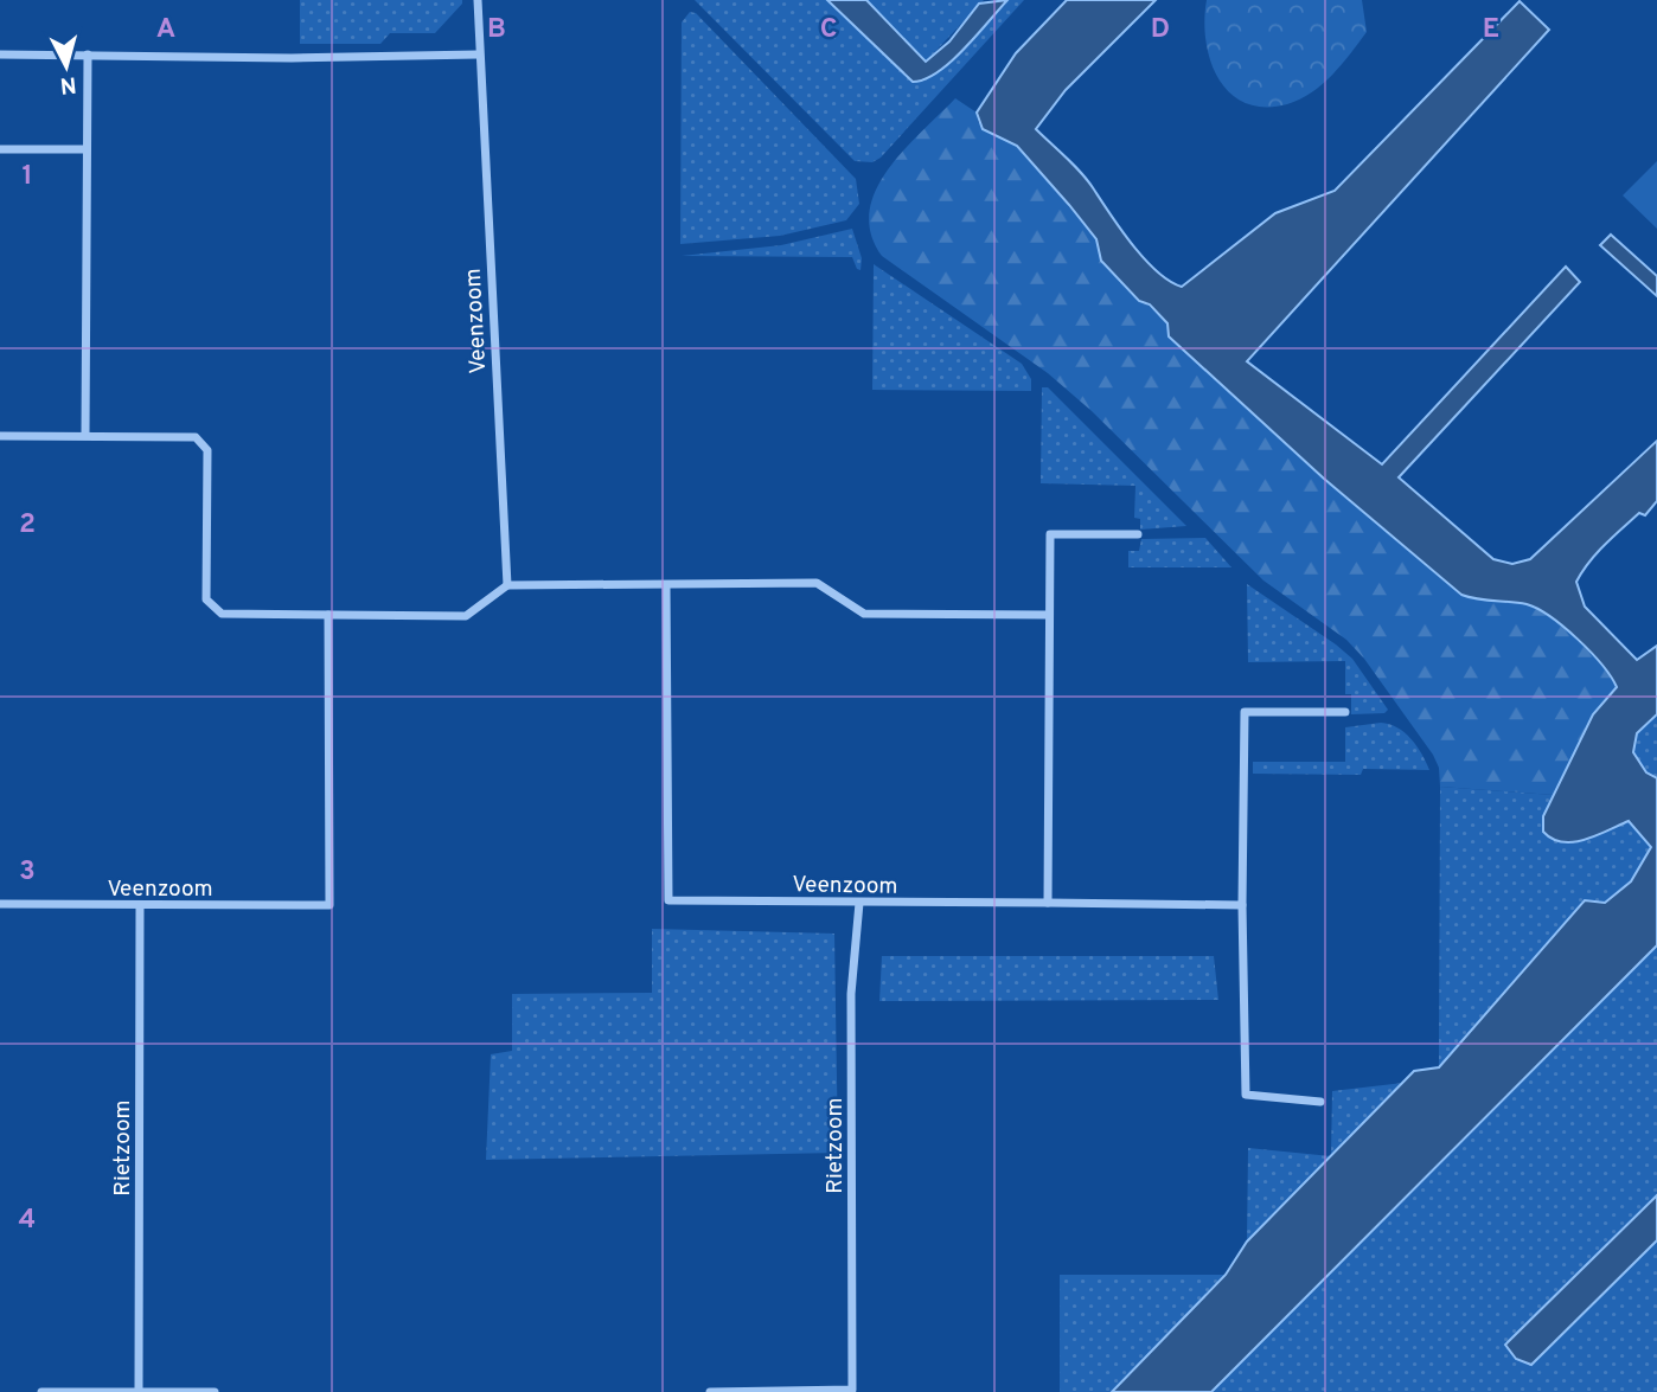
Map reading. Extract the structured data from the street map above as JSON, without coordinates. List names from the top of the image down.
{
  "streets": {
    "street": ["Veenzoom", "Rietzoom"]
  },
  "crossings": [
    ["Veenzoom", "Rietzoom"]
  ],
  "north": "bottom",
  "grid": {
    "columns": [
      "A",
      "B",
      "C",
      "D",
      "E"
    ],
    "rows": [
      "1",
      "2",
      "3",
      "4"
    ]
  }
}
